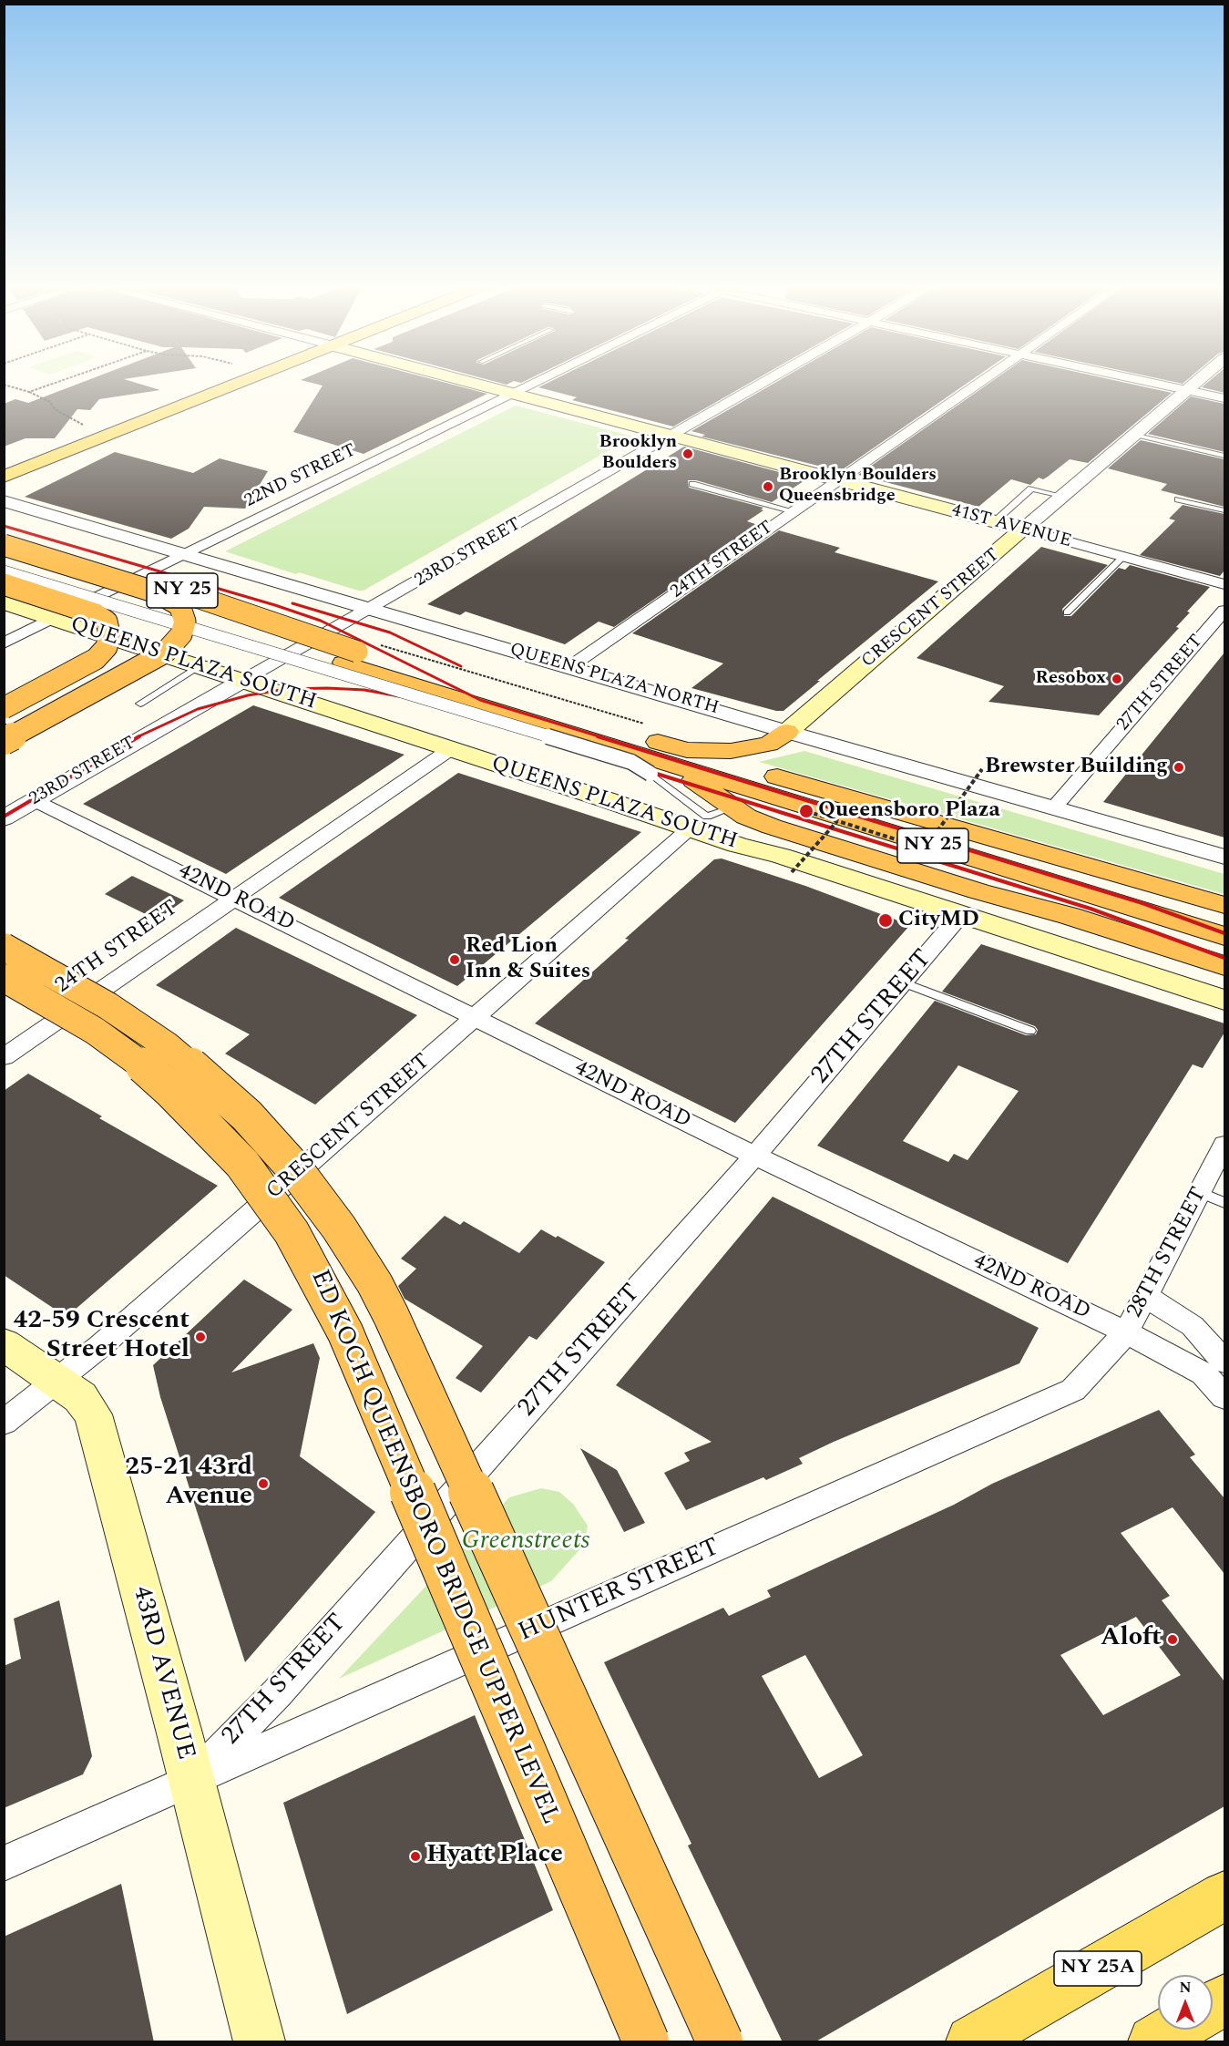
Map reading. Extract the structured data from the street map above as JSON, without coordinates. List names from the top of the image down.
{
  "streets": {
    "highway": ["NY 25", "ED KOCH QUEENSBORO BRIDGE UPPER LEVEL"],
    "main road": [
      "41ST AVENUE",
      "CRESCENT STREET",
      "QUEENS PLAZA SOUTH",
      "43RD AVENUE",
      "NY 25A"
    ],
    "street": [
      "22ND STREET",
      "23RD STREET",
      "24TH STREET",
      "QUEENS PLAZA NORTH",
      "27TH STREET",
      "42ND ROAD",
      "28TH STREET",
      "HUNTER STREET"
    ]
  },
  "crossings": [
    ["22ND STREET", "41ST AVENUE"],
    ["22ND STREET", "QUEENS PLAZA SOUTH"],
    ["22ND STREET", "QUEENS PLAZA NORTH"],
    ["41ST AVENUE", "23RD STREET"],
    ["41ST AVENUE", "24TH STREET"],
    ["41ST AVENUE", "CRESCENT STREET"],
    ["23RD STREET", "QUEENS PLAZA SOUTH"],
    ["23RD STREET", "QUEENS PLAZA NORTH"],
    ["23RD STREET", "42ND ROAD"],
    ["24TH STREET", "QUEENS PLAZA SOUTH"],
    ["24TH STREET", "QUEENS PLAZA NORTH"],
    ["24TH STREET", "42ND ROAD"],
    ["CRESCENT STREET", "QUEENS PLAZA SOUTH"],
    ["CRESCENT STREET", "QUEENS PLAZA NORTH"],
    ["CRESCENT STREET", "42ND ROAD"],
    ["CRESCENT STREET", "43RD AVENUE"],
    ["QUEENS PLAZA SOUTH", "27TH STREET"],
    ["QUEENS PLAZA NORTH", "27TH STREET"],
    ["27TH STREET", "42ND ROAD"],
    ["27TH STREET", "HUNTER STREET"],
    ["27TH STREET", "43RD AVENUE"],
    ["42ND ROAD", "28TH STREET"],
    ["42ND ROAD", "HUNTER STREET"],
    ["28TH STREET", "HUNTER STREET"],
    ["HUNTER STREET", "43RD AVENUE"]
  ],
  "parks": ["Greenstreets"],
  "places": [
    "Brooklyn Boulders",
    "Brooklyn Boulders Queensbridge",
    "Resobox",
    "Brewster Building",
    "Queensboro Plaza",
    "CityMD",
    "Red Lion Inn & Suites",
    "42-59 Crescent Street Hotel",
    "25-21 43rd Avenue",
    "Aloft",
    "Hyatt Place"
  ],
  "north": "top"
}
